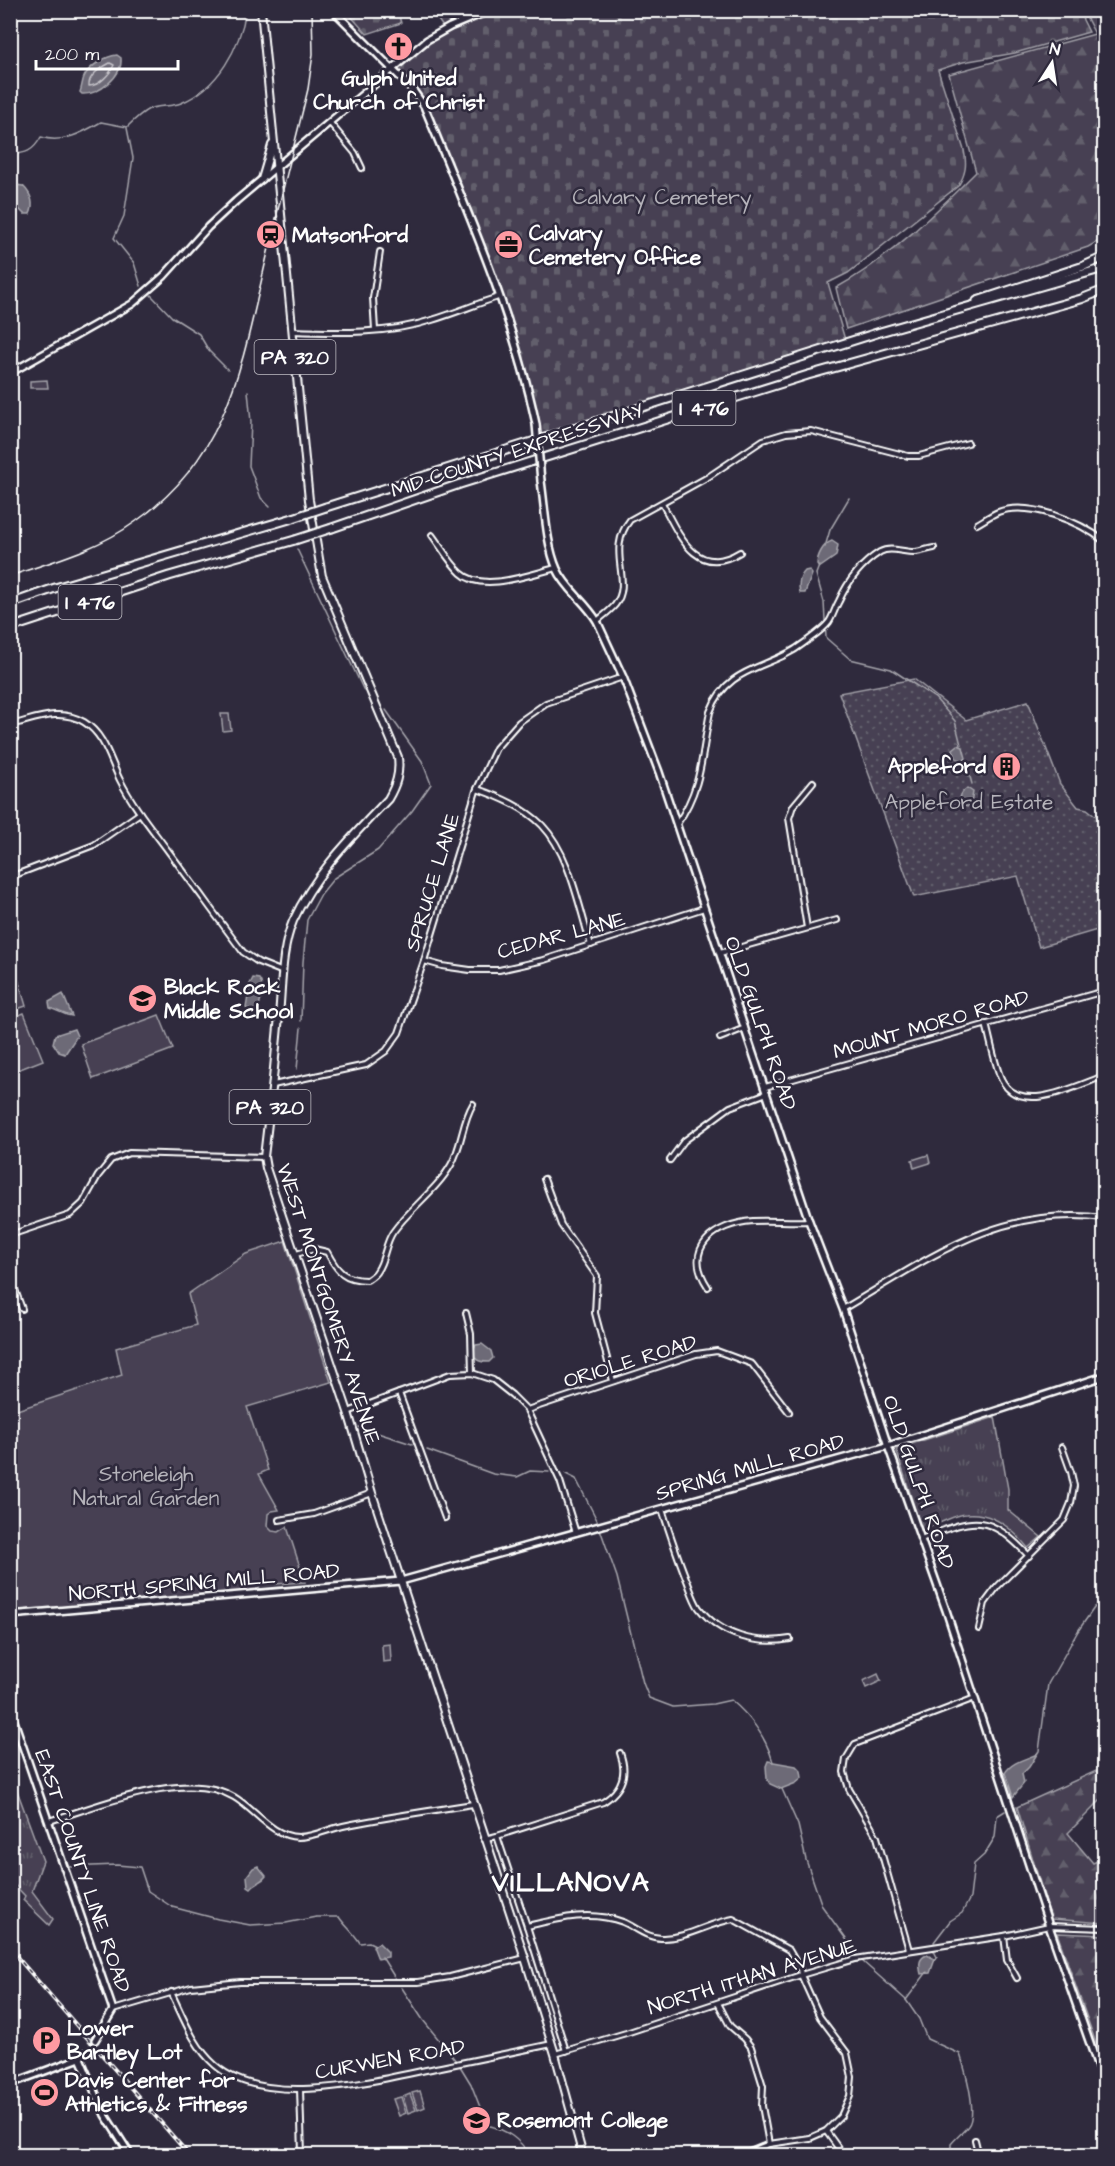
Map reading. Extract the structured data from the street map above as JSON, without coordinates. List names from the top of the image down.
{
  "streets": {
    "highway": ["I 476", "MID-COUNTY EXPRESSWAY"],
    "main road": ["PA 320", "WEST MONTGOMERY AVENUE"],
    "street": [
      "SPRUCE LANE",
      "CEDAR LANE",
      "OLD GULPH ROAD",
      "MOUNT MORO ROAD",
      "ORIOLE ROAD",
      "SPRING MILL ROAD",
      "NORTH SPRING MILL ROAD",
      "EAST COUNTY LINE ROAD",
      "NORTH ITHAN AVENUE",
      "CURWEN ROAD"
    ]
  },
  "crossings": [
    ["PA 320", "WEST MONTGOMERY AVENUE"],
    ["SPRUCE LANE", "CEDAR LANE"],
    ["SPRUCE LANE", "OLD GULPH ROAD"],
    ["SPRUCE LANE", "WEST MONTGOMERY AVENUE"],
    ["CEDAR LANE", "OLD GULPH ROAD"],
    ["OLD GULPH ROAD", "MOUNT MORO ROAD"],
    ["OLD GULPH ROAD", "SPRING MILL ROAD"],
    ["OLD GULPH ROAD", "NORTH ITHAN AVENUE"],
    ["WEST MONTGOMERY AVENUE", "SPRING MILL ROAD"],
    ["WEST MONTGOMERY AVENUE", "NORTH SPRING MILL ROAD"],
    ["WEST MONTGOMERY AVENUE", "NORTH ITHAN AVENUE"],
    ["WEST MONTGOMERY AVENUE", "CURWEN ROAD"],
    ["SPRING MILL ROAD", "NORTH SPRING MILL ROAD"]
  ],
  "districts": ["VILLANOVA"],
  "parks": ["Calvary Cemetery", "Appleford Estate", "Stoneleigh Natural Garden"],
  "places": {
    "church": ["Gulph United Church of Christ"],
    "station": ["Matsonford"],
    "office": ["Calvary Cemetery Office"],
    "building": ["Appleford"],
    "school or university": ["Black Rock Middle School", "Rosemont College"],
    "parking": ["Lower Bartley Lot"],
    "sports": ["Davis Center for Athletics & Fitness"]
  },
  "scale_bar": "200 m",
  "north": "top"
}
